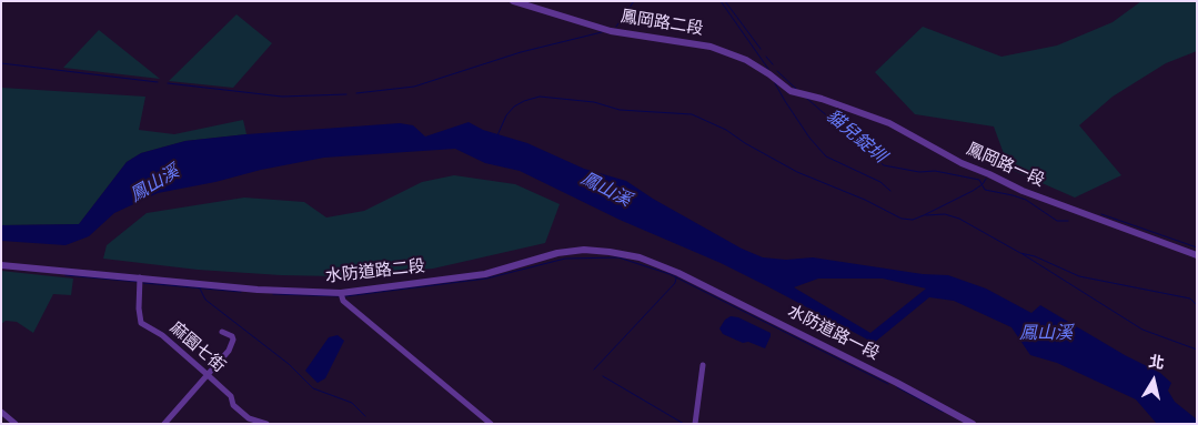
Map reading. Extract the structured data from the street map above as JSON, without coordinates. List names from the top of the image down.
{
  "streets": {
    "street": [
      "鳳岡路二段",
      "鳳岡路一段",
      "水防道路二段",
      "水防道路一段",
      "麻園七街"
    ]
  },
  "crossings": [
    ["鳳岡路二段", "鳳岡路一段"],
    ["水防道路二段", "水防道路一段"],
    ["水防道路二段", "麻園七街"]
  ],
  "water": ["貓兒錠圳", "鳳山溪"],
  "north": "top"
}
